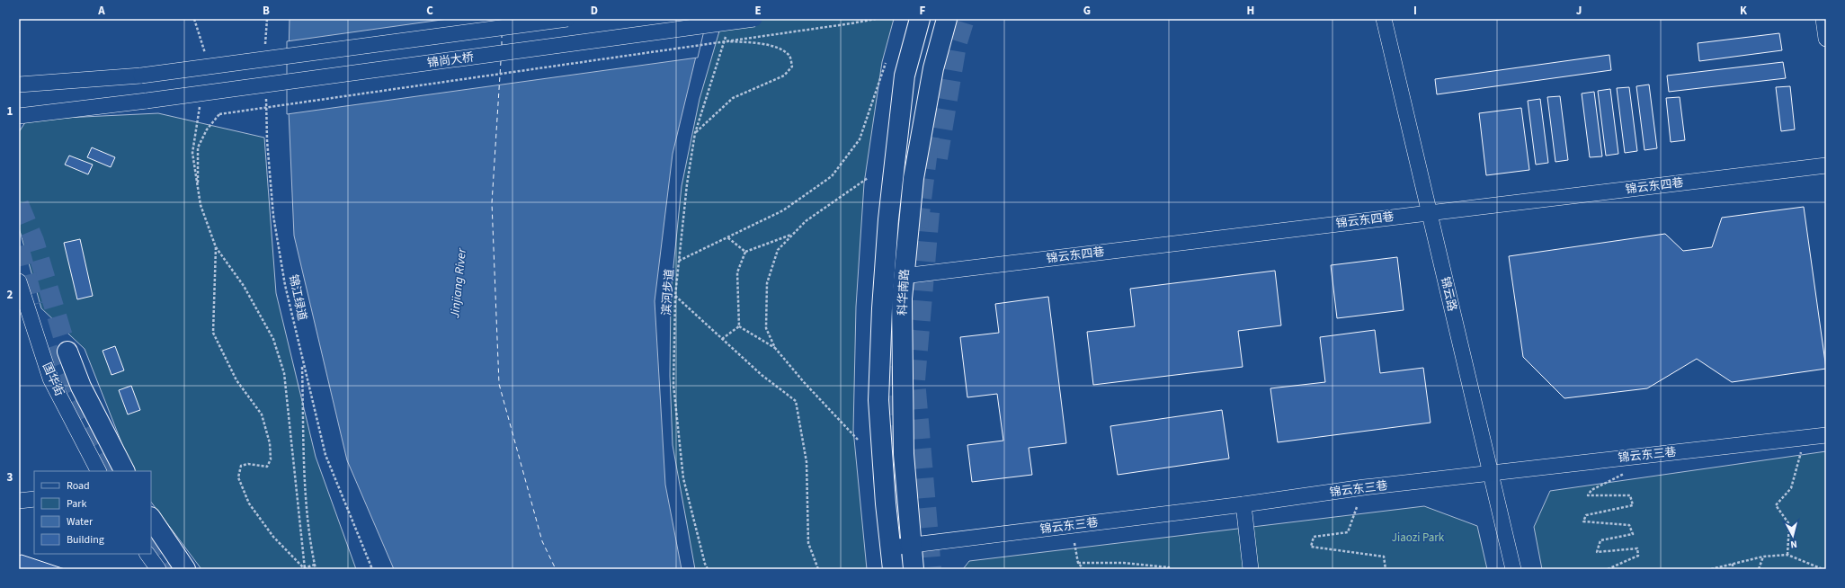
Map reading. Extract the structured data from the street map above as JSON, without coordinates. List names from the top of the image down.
{
  "streets": {
    "main road": ["科华南路"],
    "street": [
      "锦尚大桥",
      "锦云东四巷",
      "锦云路",
      "国华街",
      "锦云东三巷"
    ],
    "path": ["滨河步道", "锦江绿道"]
  },
  "crossings": [
    ["锦云东四巷", "科华南路"],
    ["锦云东四巷", "锦云路"],
    ["科华南路", "锦云东三巷"],
    ["锦云路", "锦云东三巷"]
  ],
  "water": ["Jinjiang River"],
  "parks": ["Jiaozi Park"],
  "legend": [
    "Road",
    "Park",
    "Water",
    "Building"
  ],
  "north": "bottom",
  "grid": {
    "columns": [
      "A",
      "B",
      "C",
      "D",
      "E",
      "F",
      "G",
      "H",
      "I",
      "J",
      "K"
    ],
    "rows": ["1", "2", "3"]
  }
}
